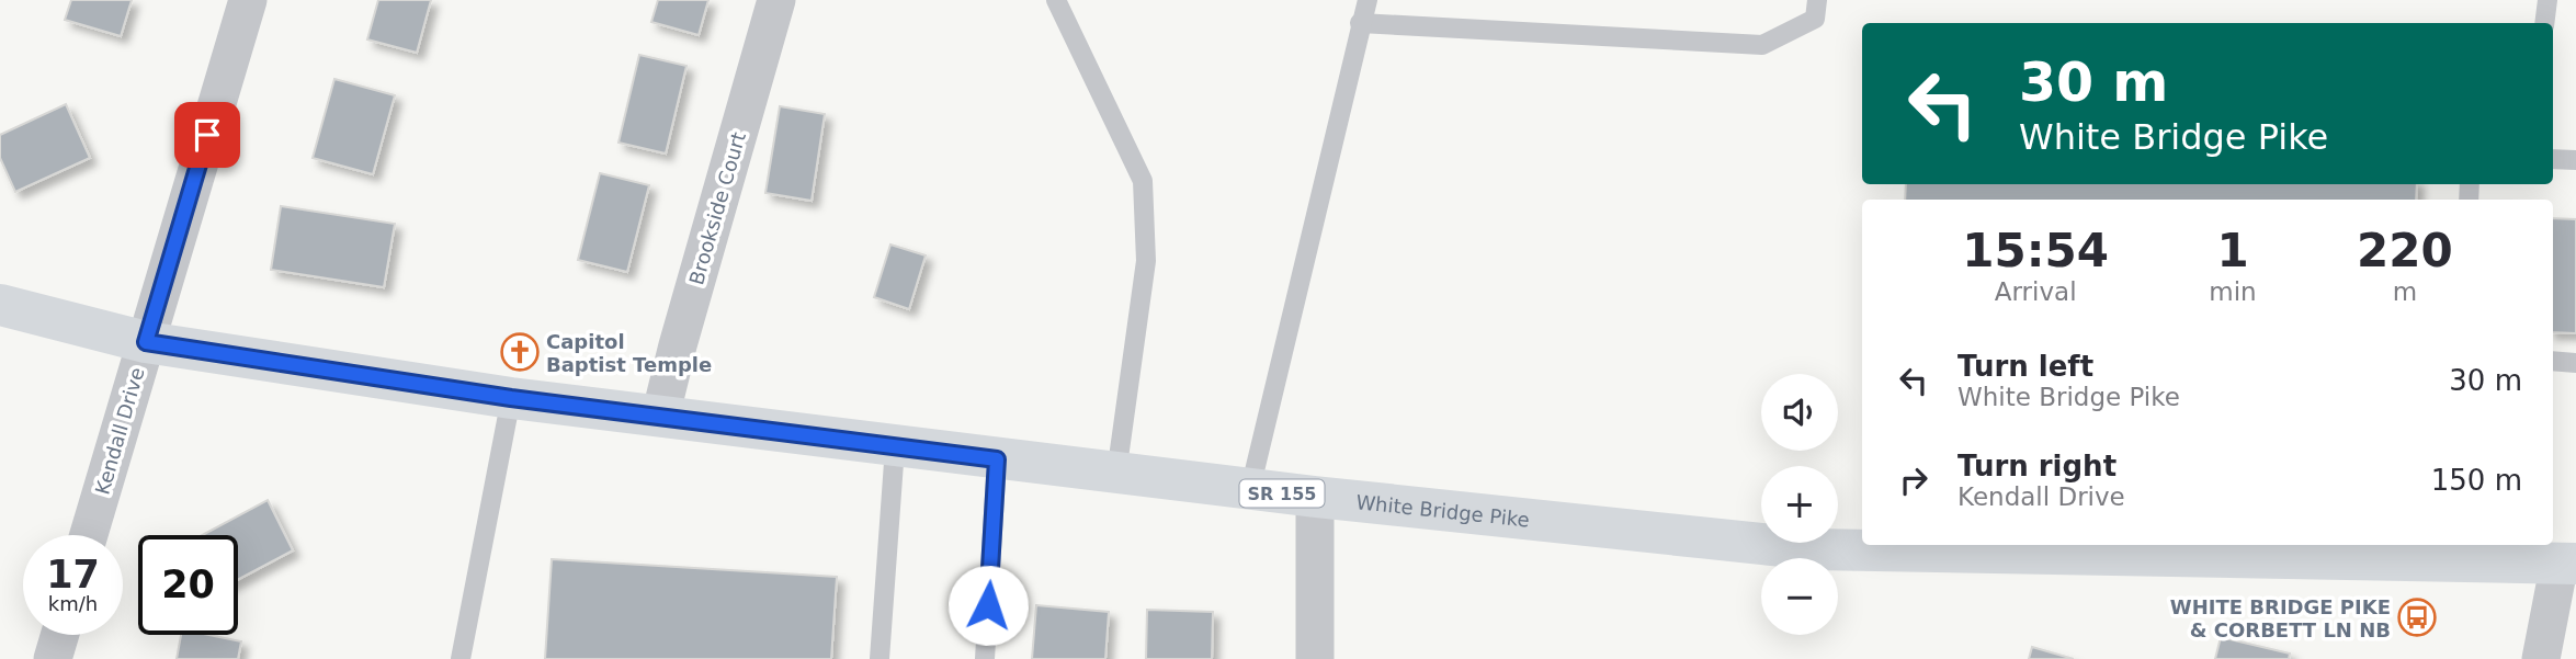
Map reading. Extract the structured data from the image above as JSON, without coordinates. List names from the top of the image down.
{
  "streets": {
    "main road": ["SR 155", "White Bridge Pike"],
    "street": ["Brookside Court", "Kendall Drive"]
  },
  "crossings": [
    ["Brookside Court", "White Bridge Pike"],
    ["Kendall Drive", "White Bridge Pike"]
  ],
  "places": {
    "church": ["Capitol Baptist Temple"],
    "bus stop": ["WHITE BRIDGE PIKE & CORBETT LN NB"]
  },
  "page": {
    "turn": ["30 m", "White Bridge Pike"],
    "eta": [
      "15:54",
      "Arrival",
      "1",
      "min",
      "220",
      "m"
    ],
    "list": [
      {
        "name": "Turn left",
        "note": "White Bridge Pike",
        "value": "30 m"
      },
      {
        "name": "Turn right",
        "note": "Kendall Drive",
        "value": "150 m"
      }
    ],
    "map_buttons": ["+", "−"],
    "speed": "17 km/h",
    "limit": "20"
  }
}
